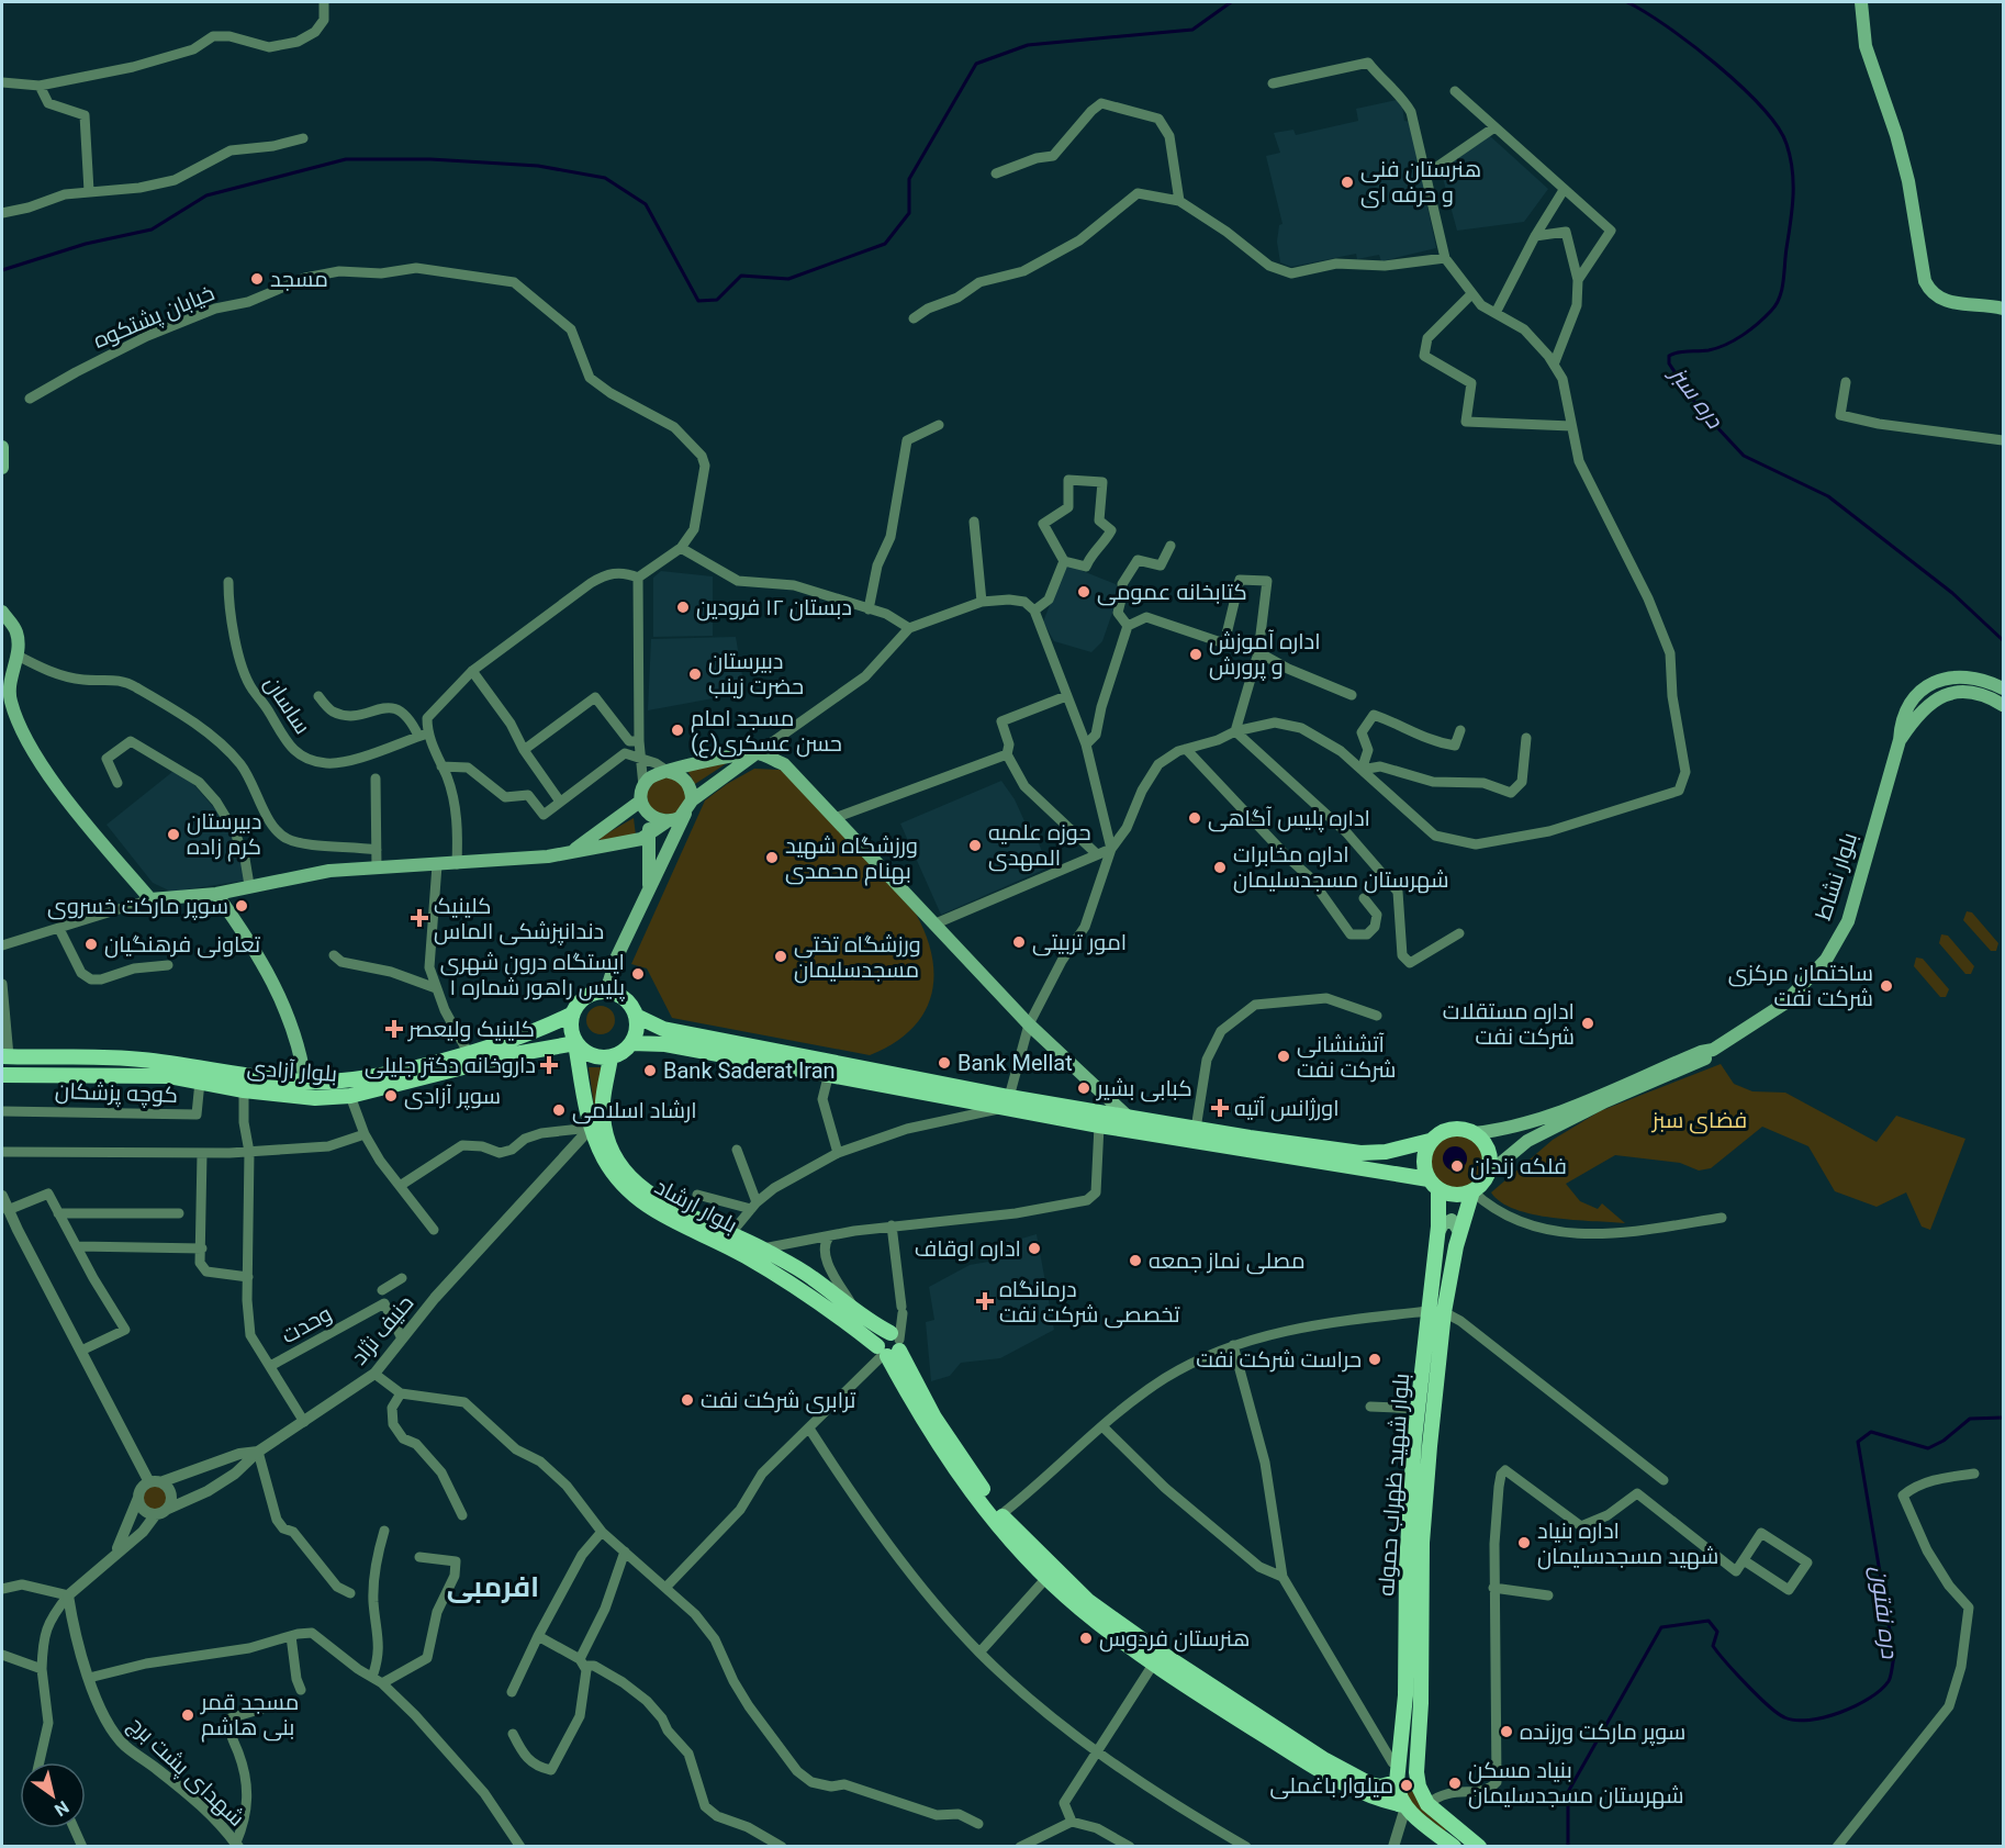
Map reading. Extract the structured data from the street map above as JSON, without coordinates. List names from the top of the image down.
{
  "streets": {
    "main road": [
      "بلوار نشاط",
      "بلوار آزادی",
      "بلوار ارشاد",
      "بلوار شهید ظهراب حموله"
    ],
    "street": [
      "خیابان پشتکوه",
      "ساسان",
      "کوچه پزشکان",
      "وحدت",
      "حنیف نژاد",
      "شهدای پشت برج"
    ]
  },
  "crossings": [
    ["بلوار نشاط", "بلوار شهید ظهراب حموله"],
    ["بلوار آزادی", "کوچه پزشکان"],
    ["بلوار آزادی", "بلوار ارشاد"],
    ["بلوار ارشاد", "حنیف نژاد"],
    ["وحدت", "حنیف نژاد"]
  ],
  "districts": ["افرمبی"],
  "water": ["دره سبز", "دره نفتون"],
  "parks": ["فضای سبز"],
  "places": {
    "other": [
      "هنرستان فنی و حرفه ای",
      "مسجد",
      "کتابخانه عمومی",
      "دبستان ۱۲ فرودین",
      "اداره آموزش و پرورش",
      "دبیرستان حضرت زینب",
      "مسجد امام حسن عسکری(ع)",
      "اداره پلیس آگاهی",
      "دبیرستان کرم زاده",
      "حوزه علمیه المهدی",
      "ورزشگاه شهید بهنام محمدی",
      "اداره مخابرات شهرستان مسجدسلیمان",
      "سوپر مارکت خسروی",
      "امور تربیتی",
      "تعاونی فرهنگیان",
      "ورزشگاه تختی مسجدسلیمان",
      "ایستگاه درون شهری پلیس راهور شماره ۱",
      "ساختمان مرکزی شرکت نفت",
      "اداره مستقلات شرکت نفت",
      "آتشنشانی شرکت نفت",
      "Bank Mellat",
      "Bank Saderat Iran",
      "کبابی بشیر",
      "سوپر آزادی",
      "ارشاد اسلامی",
      "فلکه زندان",
      "اداره اوقاف",
      "مصلی نماز جمعه",
      "حراست شرکت نفت",
      "ترابری شرکت نفت",
      "اداره بنیاد شهید مسجدسلیمان",
      "هنرستان فردوس",
      "مسجد قمر بنی هاشم",
      "سوپر مارکت ورزنده",
      "بنیاد مسکن شهرستان مسجدسلیمان",
      "میلوار باغملی"
    ],
    "health": [
      "کلینیک دندانپزشکی الماس",
      "کلینیک ولیعصر",
      "داروخانه دکتر جلیلی",
      "اورژانس آتیه",
      "درمانگاه تخصصی شرکت نفت"
    ]
  },
  "north": "bottom right"
}
